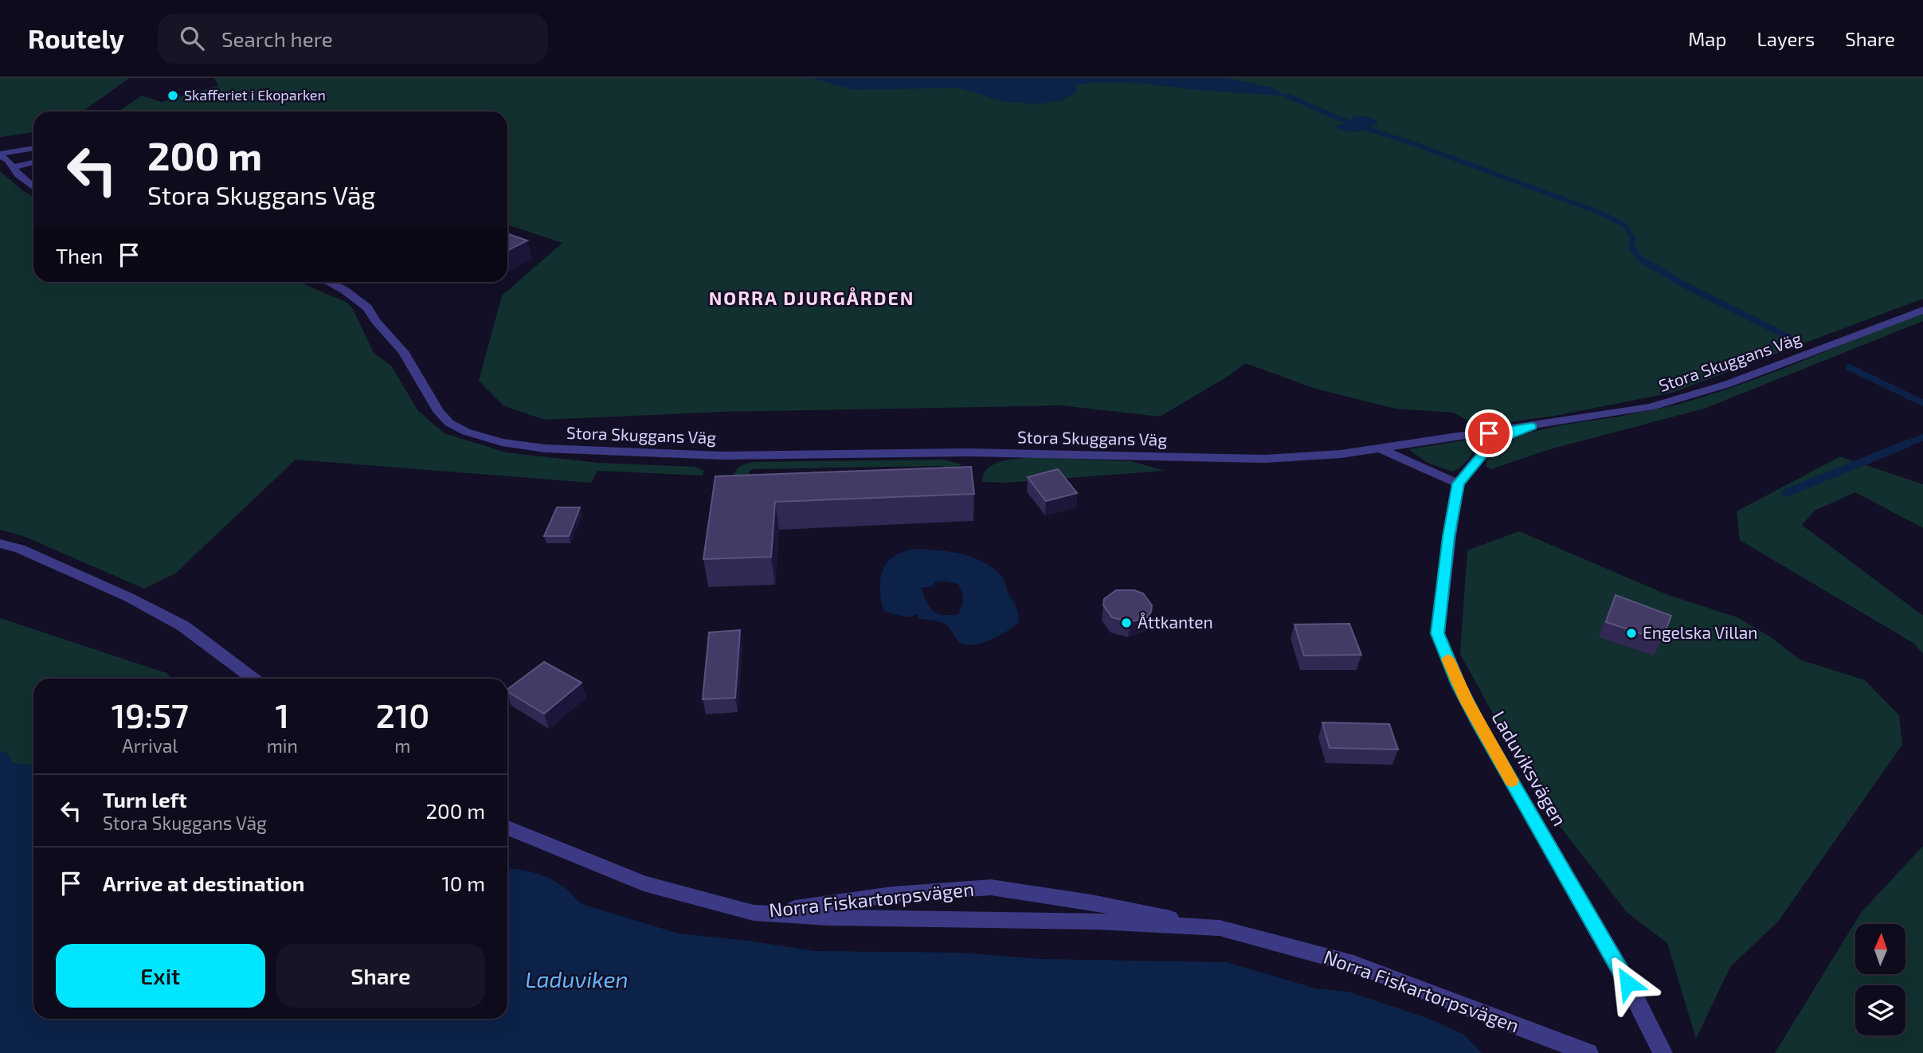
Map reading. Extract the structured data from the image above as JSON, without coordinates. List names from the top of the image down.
{
  "streets": {
    "street": ["Stora Skuggans Väg", "Laduviksvägen", "Norra Fiskartorpsvägen"]
  },
  "districts": ["NORRA DJURGÅRDEN"],
  "water": ["Laduviken"],
  "places": ["Skafferiet i Ekoparken", "Åttkanten", "Engelska Villan"],
  "north": "top",
  "page": {
    "header": "Routely",
    "search": "Search here",
    "nav": ["Map", "Layers", "Share"],
    "turn": ["200 m", "Stora Skuggans Väg"],
    "then": "Then",
    "eta": [
      "19:57",
      "Arrival",
      "1",
      "min",
      "210",
      "m"
    ],
    "list": [
      {
        "name": "Turn left",
        "note": "Stora Skuggans Väg",
        "value": "200 m"
      },
      {
        "name": "Arrive at destination",
        "value": "10 m"
      }
    ],
    "buttons": ["Exit", "Share"]
  }
}
